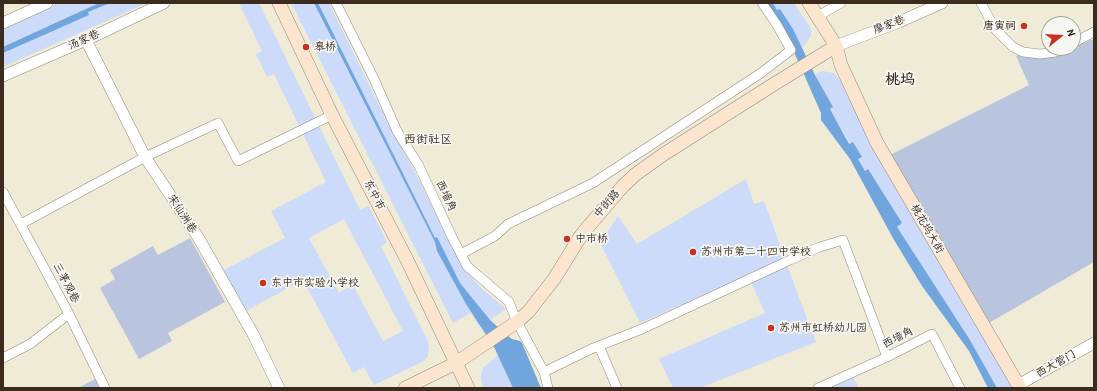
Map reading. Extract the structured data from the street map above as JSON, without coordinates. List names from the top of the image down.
{
  "streets": {
    "main road": ["东中市", "中街路", "桃花坞大街"],
    "street": [
      "廖家巷",
      "汤家巷",
      "西墙角",
      "宋仙洲巷",
      "三茅观巷",
      "西大营门"
    ]
  },
  "crossings": [
    ["廖家巷", "中街路"],
    ["廖家巷", "桃花坞大街"],
    ["汤家巷", "宋仙洲巷"],
    ["东中市", "中街路"],
    ["西墙角", "中街路"],
    ["中街路", "桃花坞大街"],
    ["桃花坞大街", "西大营门"]
  ],
  "districts": ["桃坞", "西街社区"],
  "places": [
    "唐寅祠",
    "皋桥",
    "中市桥",
    "苏州市第二十四中学校",
    "东中市实验小学校",
    "苏州市虹桥幼儿园"
  ],
  "north": "right"
}
